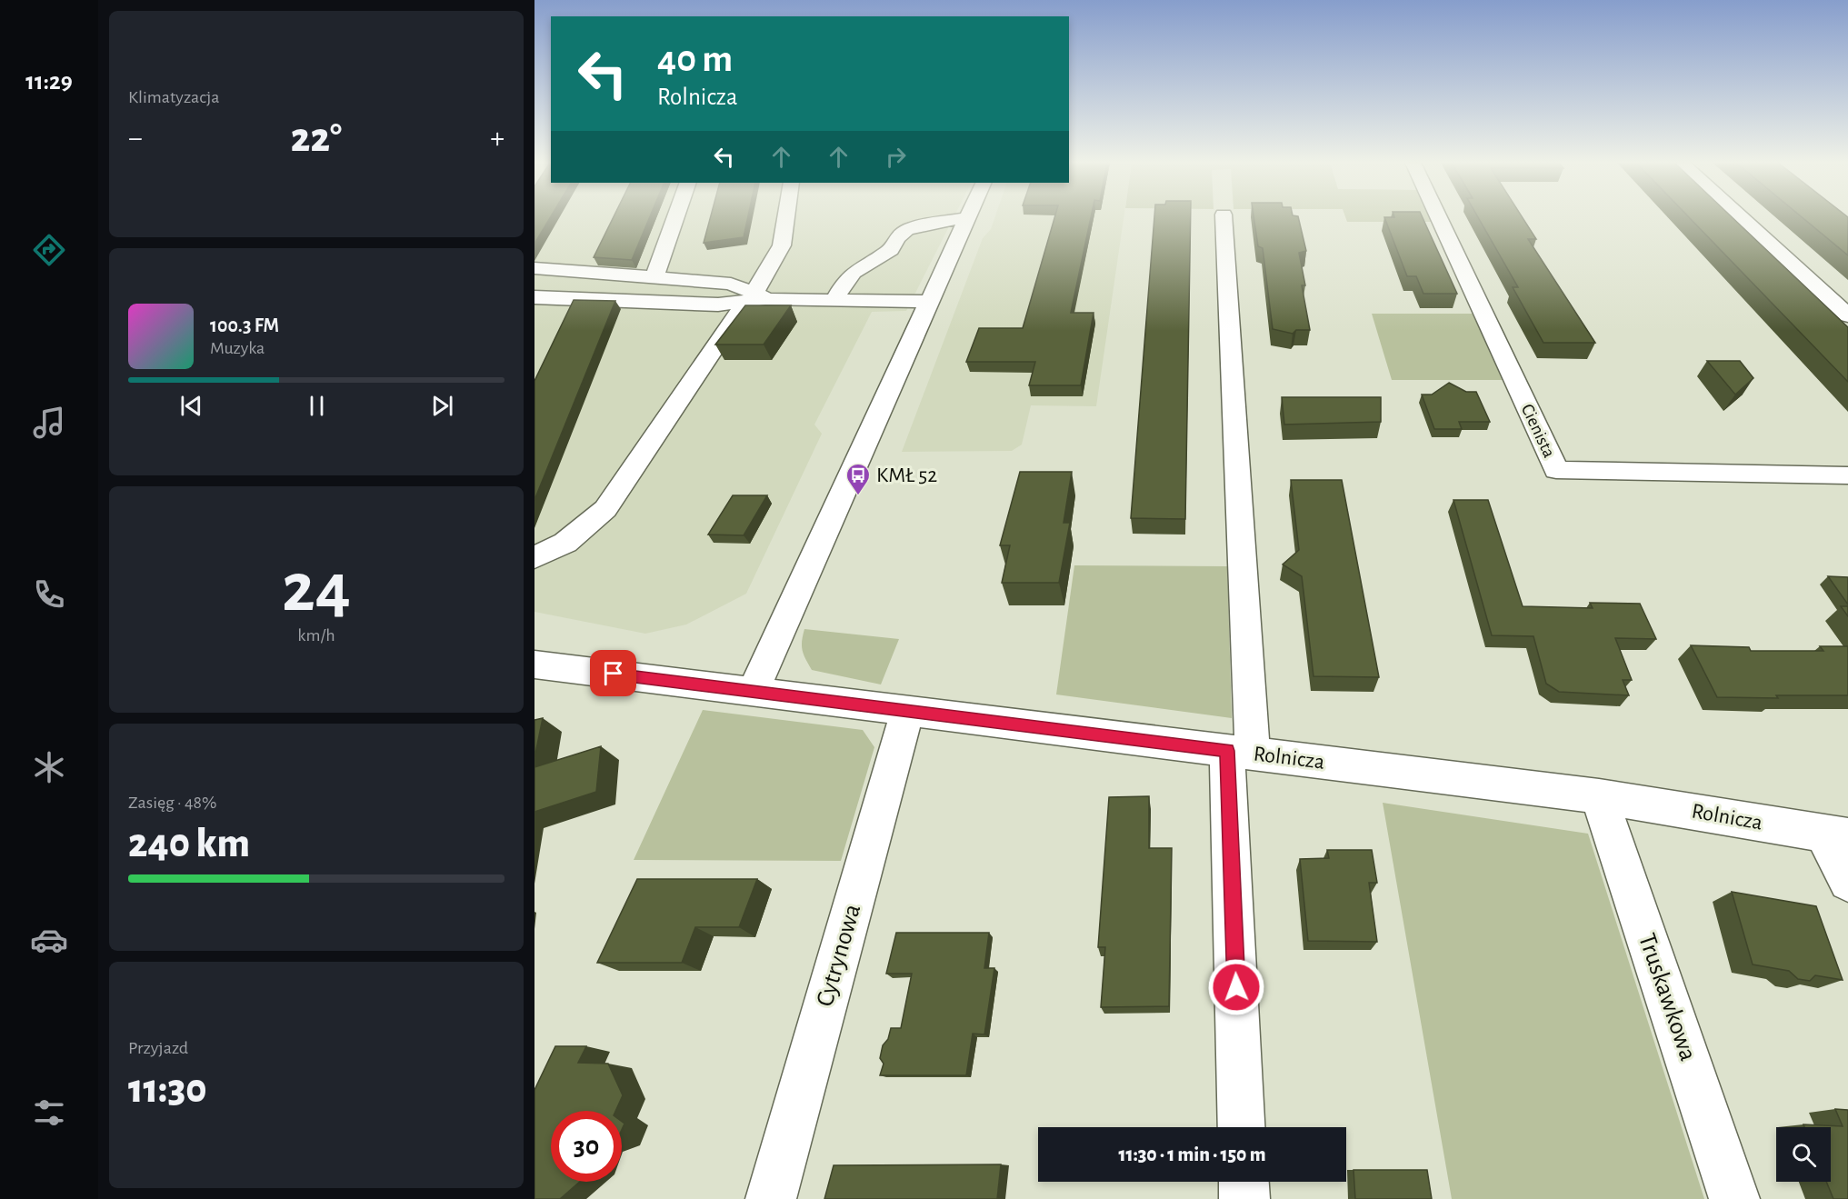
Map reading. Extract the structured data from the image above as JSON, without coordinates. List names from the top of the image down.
{
  "streets": {
    "street": [
      "Cienista",
      "Rolnicza",
      "Cytrynowa",
      "Truskawkowa"
    ]
  },
  "crossings": [
    ["Rolnicza", "Cytrynowa"],
    ["Rolnicza", "Truskawkowa"]
  ],
  "places": {
    "bus stop": ["KMŁ 52"]
  },
  "page": {
    "tabs": "11:29",
    "tile": [
      "Klimatyzacja",
      ["24", "km/h"],
      ["Zasięg · 48%", "240 km"],
      ["Przyjazd", "11:30"]
    ],
    "turn": ["40 m", "Rolnicza"],
    "heat": ["−", "22°", "+"],
    "song": ["100.3 FM", "Muzyka"],
    "limit": "30",
    "trip": "11:30 · 1 min · 150 m"
  }
}
